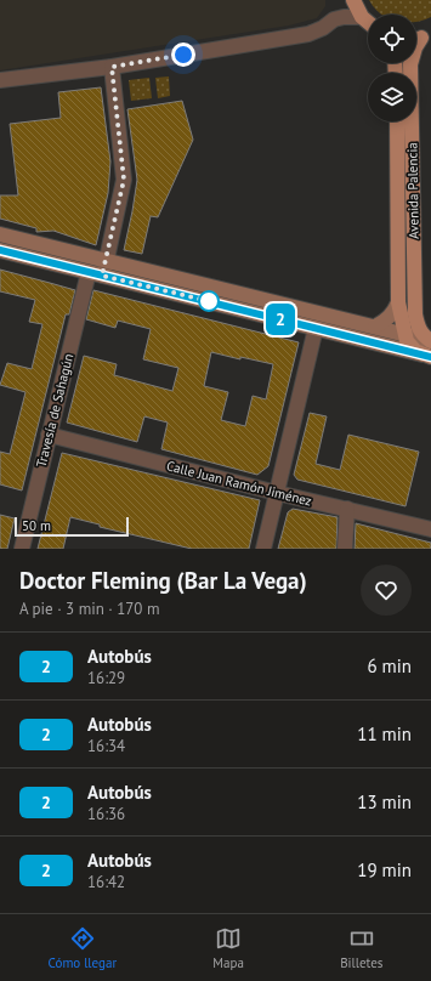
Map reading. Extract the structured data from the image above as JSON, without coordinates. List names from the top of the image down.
{
  "streets": {
    "main road": ["Avenida Palencia"],
    "street": ["Travesía de Sahagún", "Calle Juan Ramón Jiménez"]
  },
  "crossings": [
    ["Travesía de Sahagún", "Calle Juan Ramón Jiménez"]
  ],
  "lines": ["bus line 2"],
  "scale_bar": "50 m",
  "page": {
    "on_map": "2",
    "scale": "50 m",
    "heading": ["Doctor Fleming (Bar La Vega)", "A pie · 3 min · 170 m"],
    "list": [
      {
        "mark": "2",
        "name": "Autobús",
        "note": "16:29",
        "value": "6 min"
      },
      {
        "mark": "2",
        "name": "Autobús",
        "note": "16:34",
        "value": "11 min"
      },
      {
        "mark": "2",
        "name": "Autobús",
        "note": "16:36",
        "value": "13 min"
      },
      {
        "mark": "2",
        "name": "Autobús",
        "note": "16:42",
        "value": "19 min"
      }
    ],
    "tabs": ["Cómo llegar", "Mapa", "Billetes"]
  }
}
